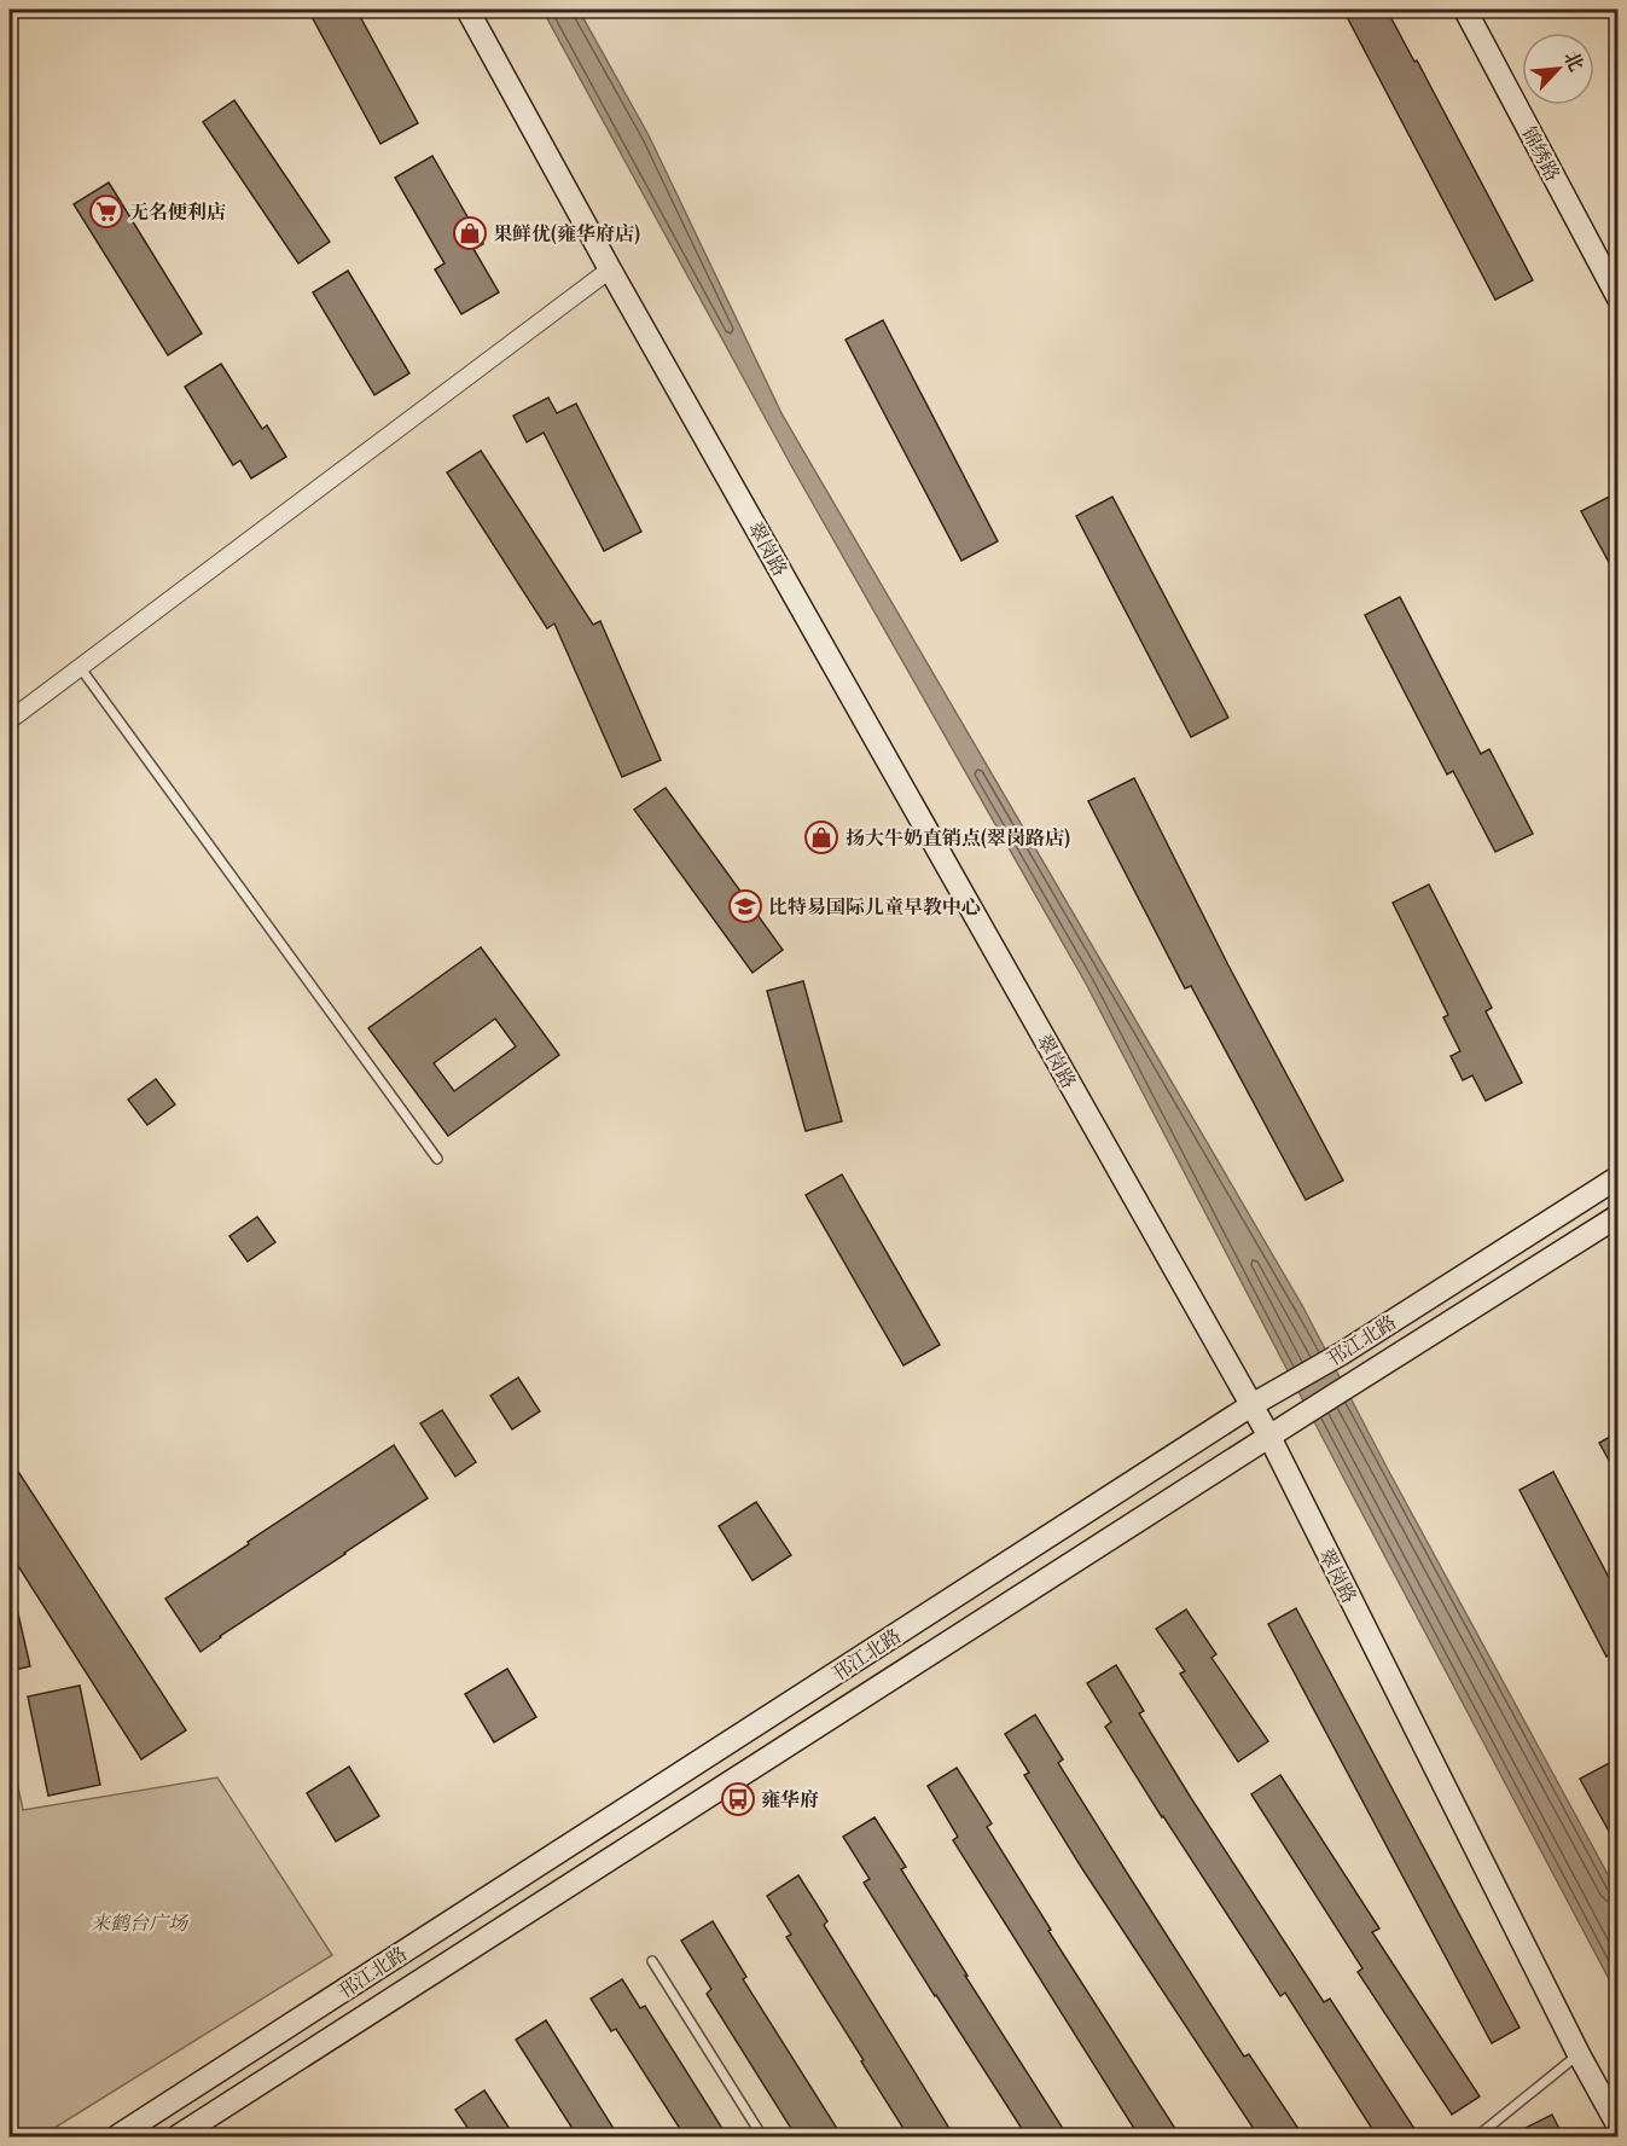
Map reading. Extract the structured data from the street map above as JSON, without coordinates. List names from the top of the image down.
{
  "streets": {
    "main road": ["锦绣路", "翠岗路", "邗江北路"]
  },
  "crossings": [
    ["翠岗路", "邗江北路"]
  ],
  "parks": ["来鹤台广场"],
  "places": {
    "supermarket": ["无名便利店"],
    "shop": ["果鲜优(雍华府店)", "扬大牛奶直销点(翠岗路店)"],
    "school or university": ["比特易国际儿童早教中心"],
    "bus stop": ["雍华府"]
  },
  "north": "top right"
}
